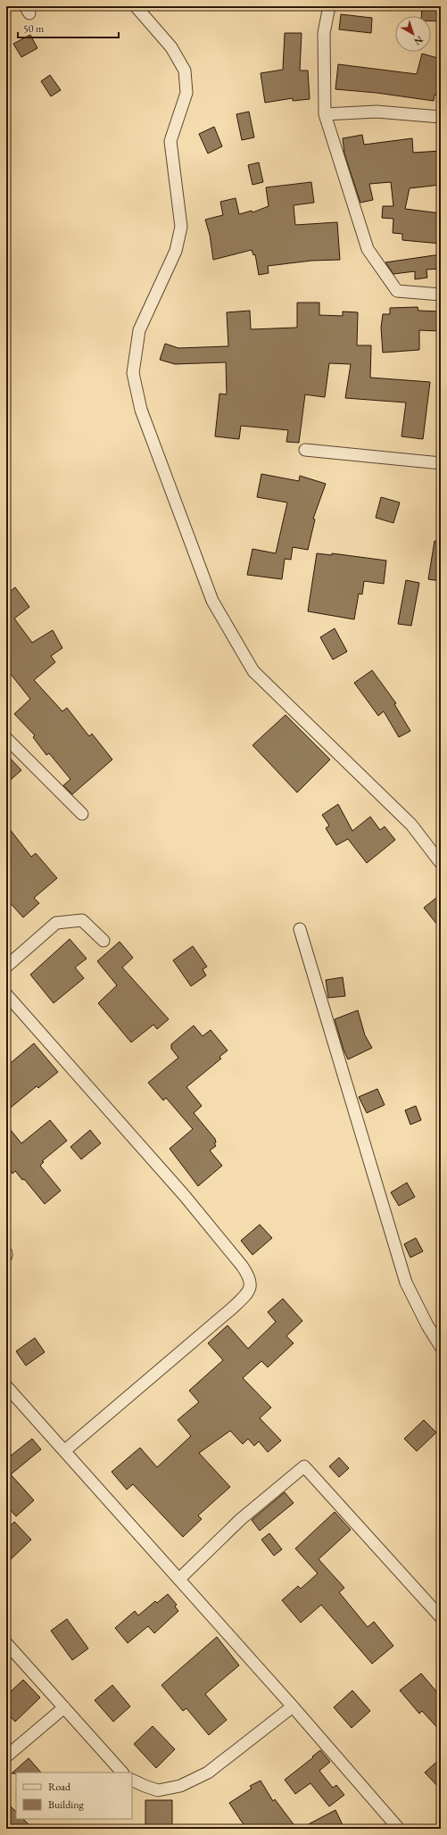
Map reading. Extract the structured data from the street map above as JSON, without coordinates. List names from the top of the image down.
{
  "legend": ["Road", "Building"],
  "scale_bar": "50 m",
  "north": "bottom right"
}
